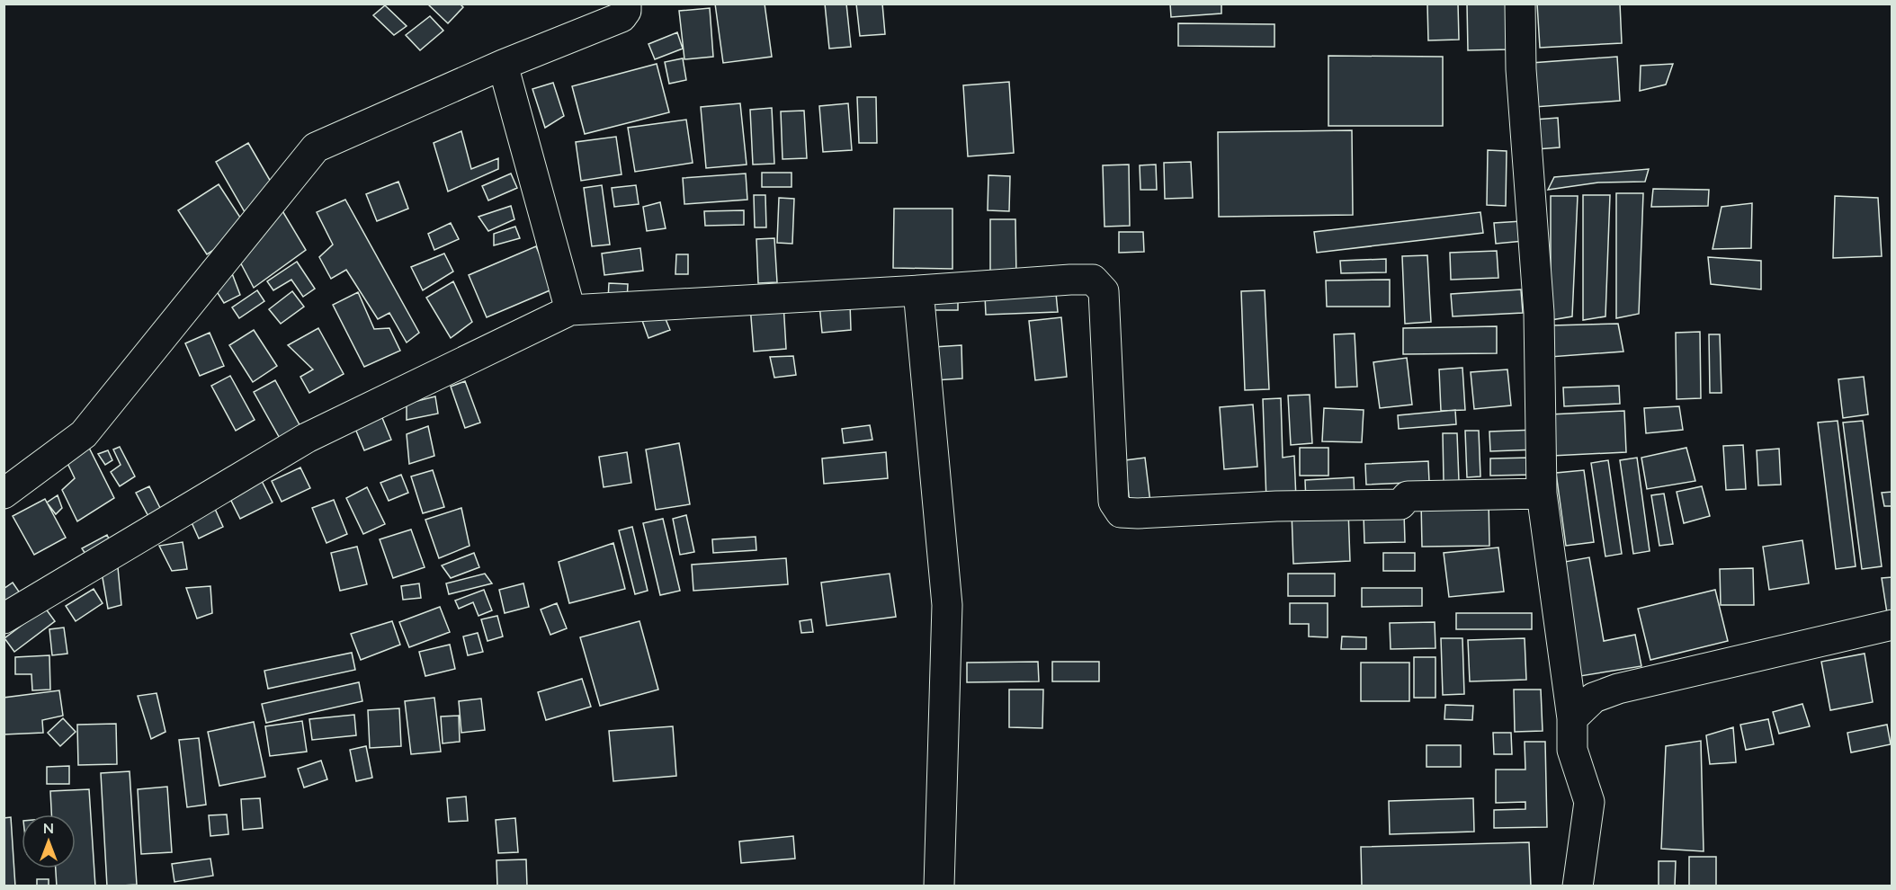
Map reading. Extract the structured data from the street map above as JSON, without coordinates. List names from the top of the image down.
{
  "north": "top"
}
